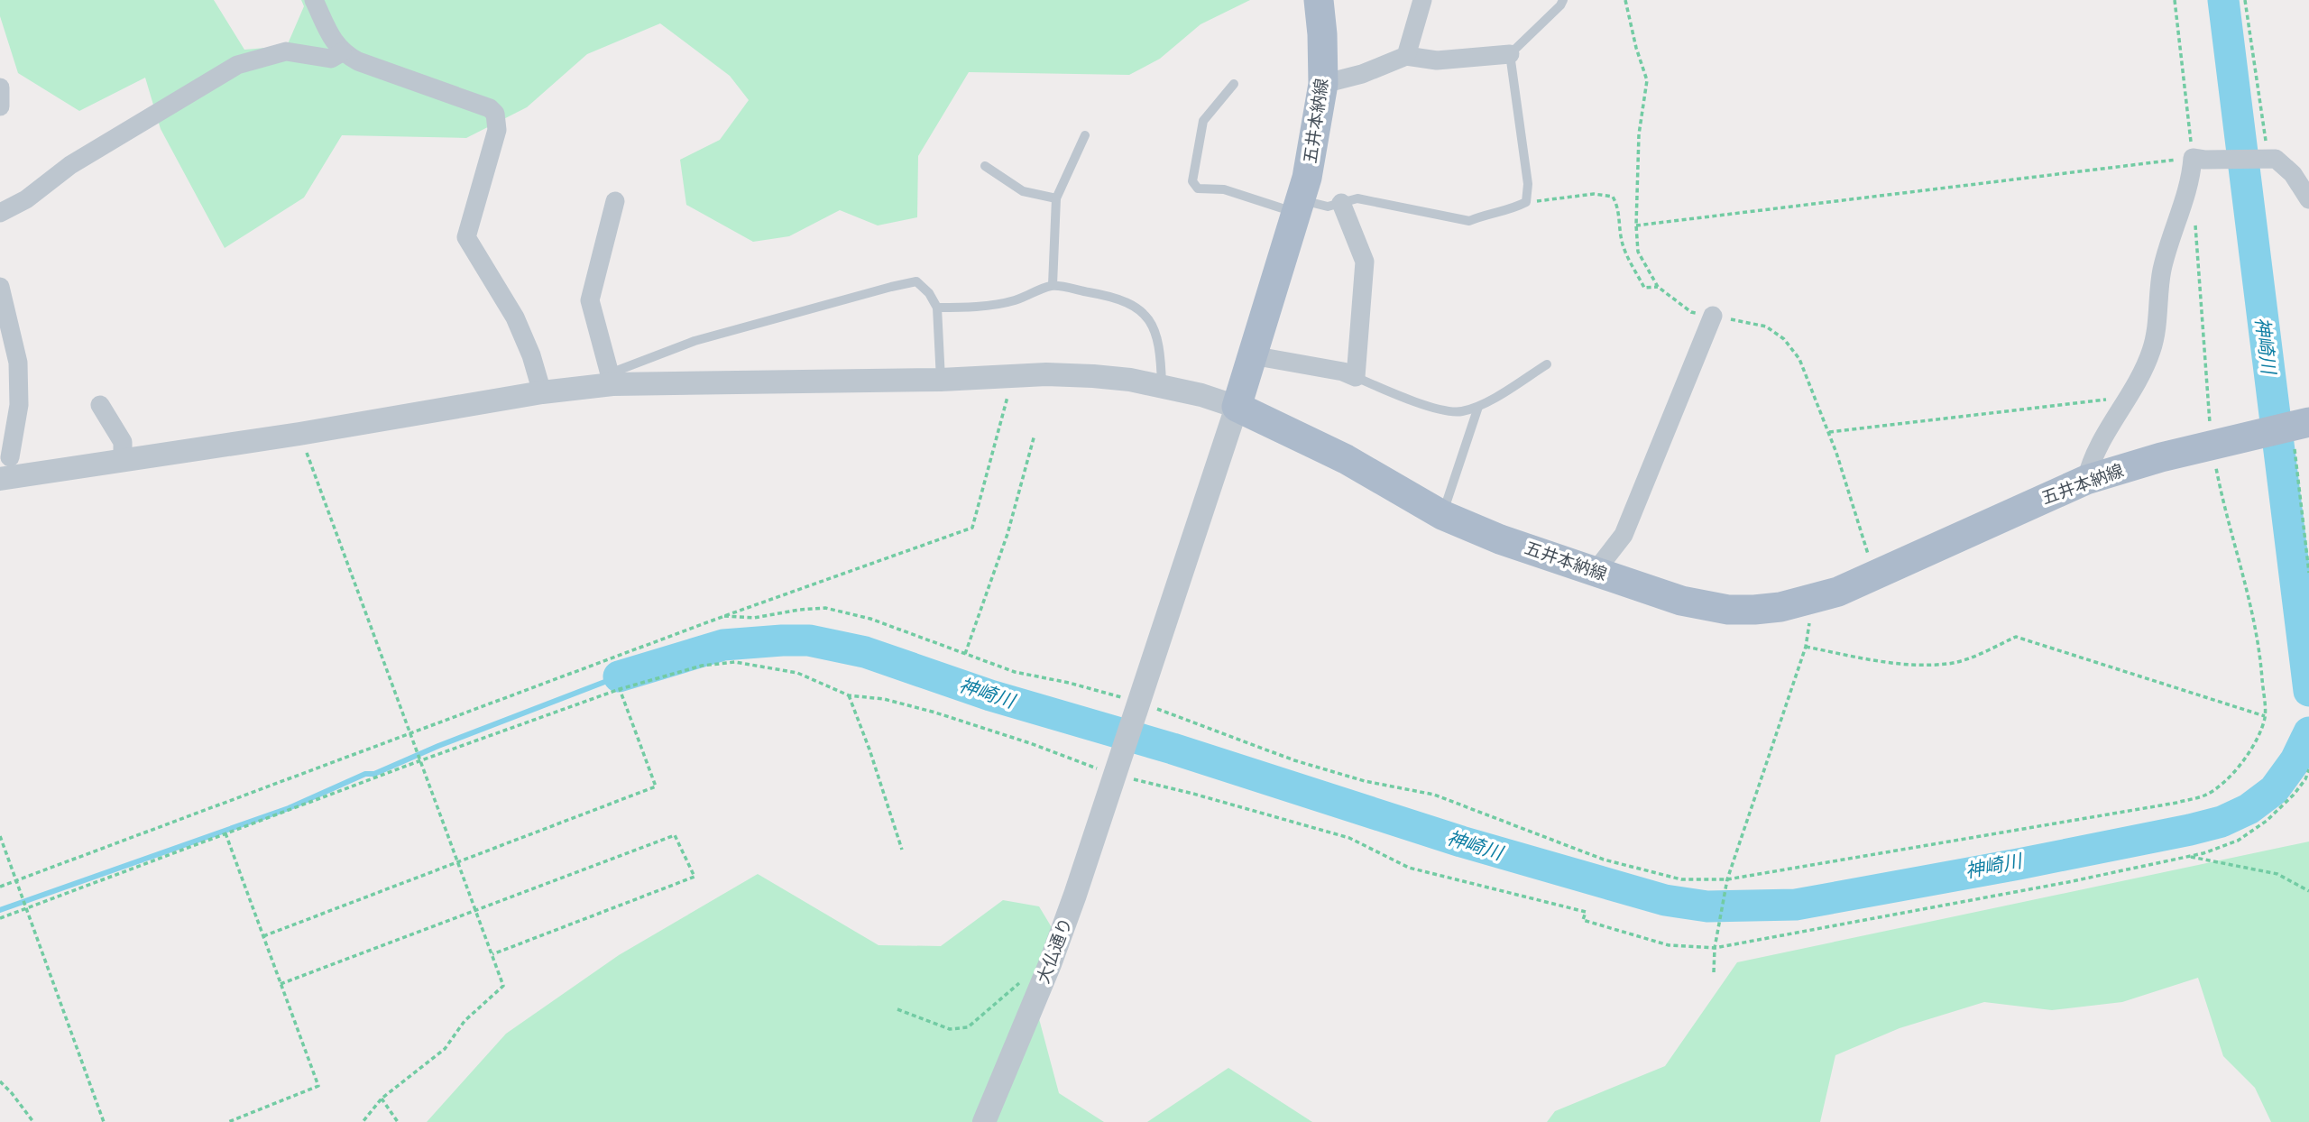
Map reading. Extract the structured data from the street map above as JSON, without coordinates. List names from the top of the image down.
{
  "streets": {
    "main road": ["五井本納線"],
    "street": ["大仏通り"]
  },
  "crossings": [
    ["五井本納線", "大仏通り"]
  ],
  "water": ["神崎川"]
}
